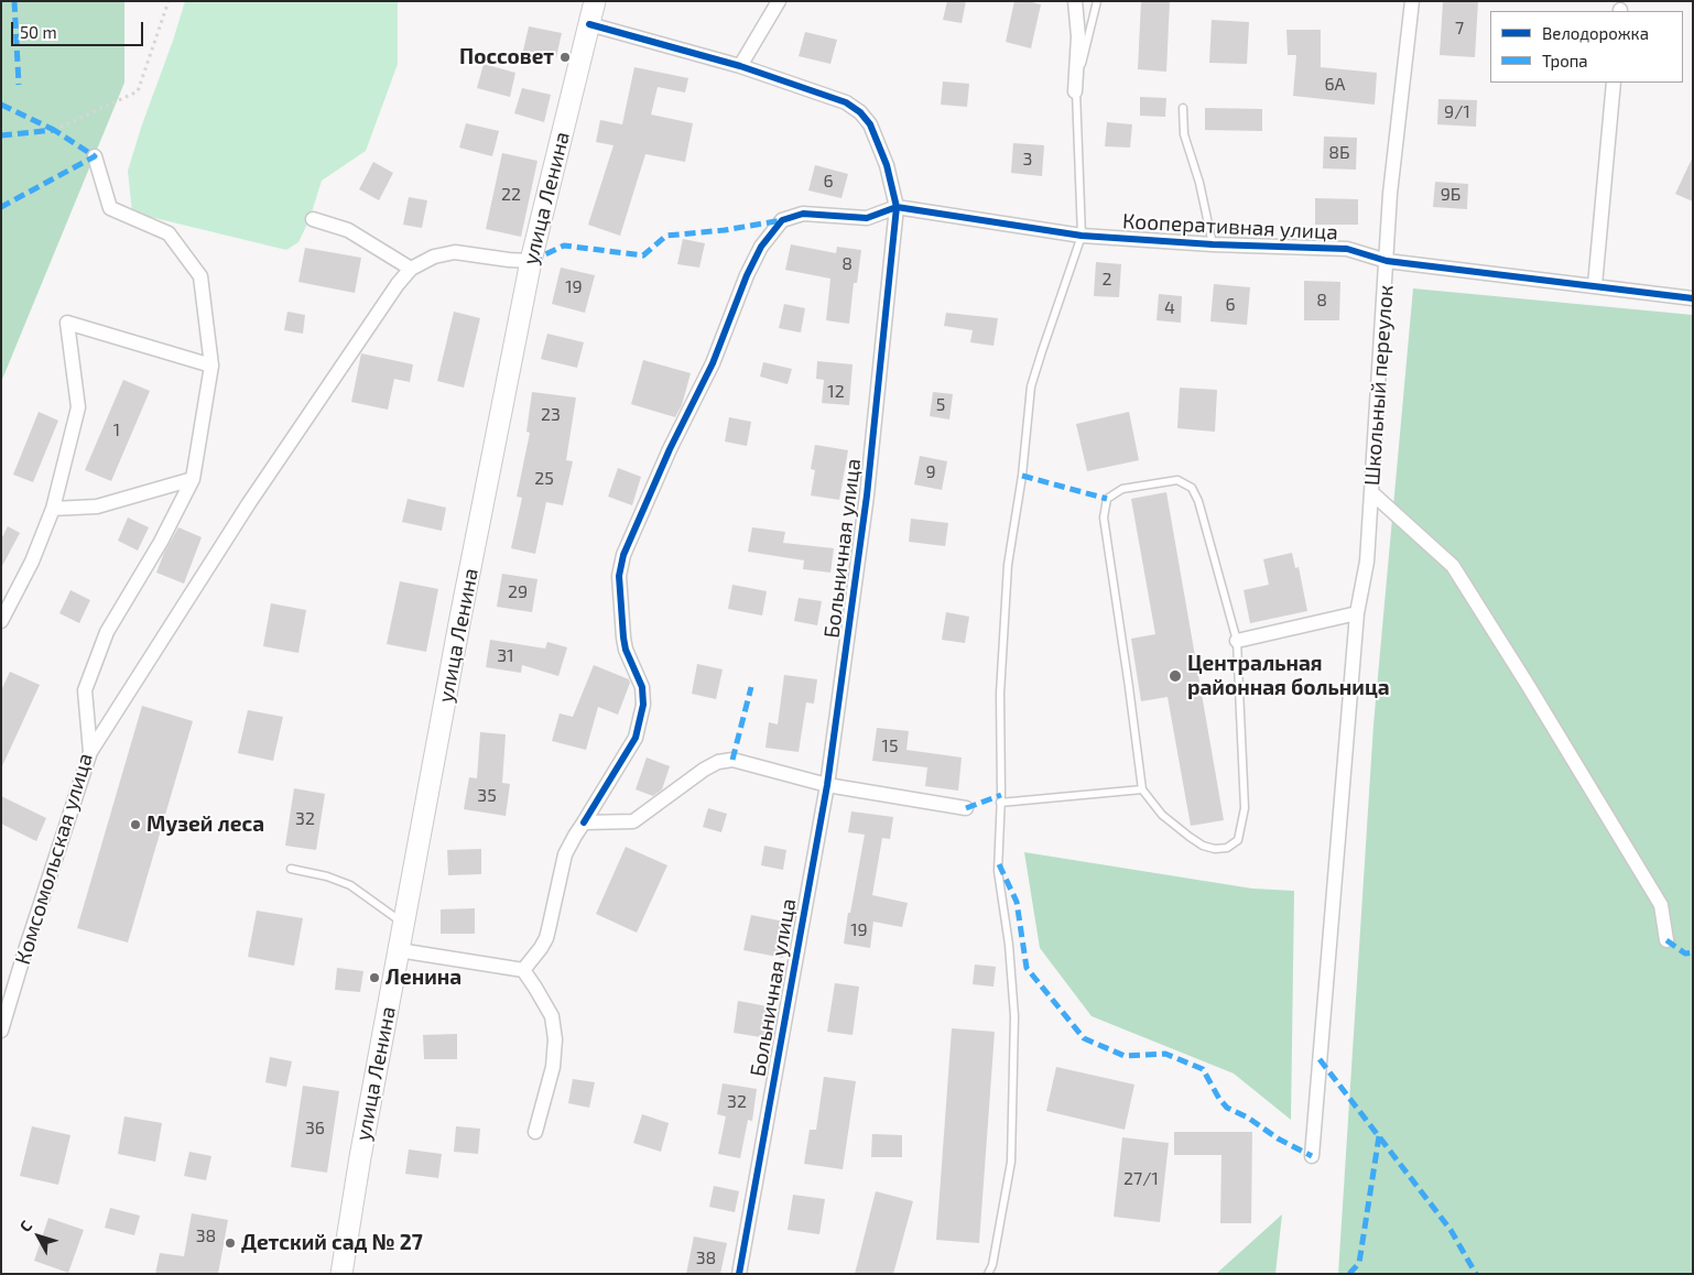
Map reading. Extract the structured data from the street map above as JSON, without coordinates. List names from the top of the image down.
{
  "streets": {
    "street": [
      "улица Ленина",
      "Кооперативная улица",
      "Школьный переулок",
      "Больничная улица",
      "Комсомольская улица"
    ]
  },
  "crossings": [
    ["улица Ленина", "Больничная улица"],
    ["Кооперативная улица", "Школьный переулок"],
    ["Кооперативная улица", "Больничная улица"]
  ],
  "places": [
    "Поссовет",
    "Центральная районная больница",
    "Музей леса",
    "Ленина",
    "Детский сад № 27"
  ],
  "house_numbers": [
    "7",
    "6А",
    "9/1",
    "8Б",
    "3",
    "6",
    "22",
    "9Б",
    "8",
    "2",
    "19",
    "8",
    "6",
    "4",
    "12",
    "5",
    "23",
    "1",
    "9",
    "25",
    "29",
    "31",
    "15",
    "35",
    "32",
    "19",
    "32",
    "36",
    "27/1",
    "38",
    "38"
  ],
  "legend": ["Велодорожка", "Тропа"],
  "scale_bar": "50 m",
  "north": "top left"
}
